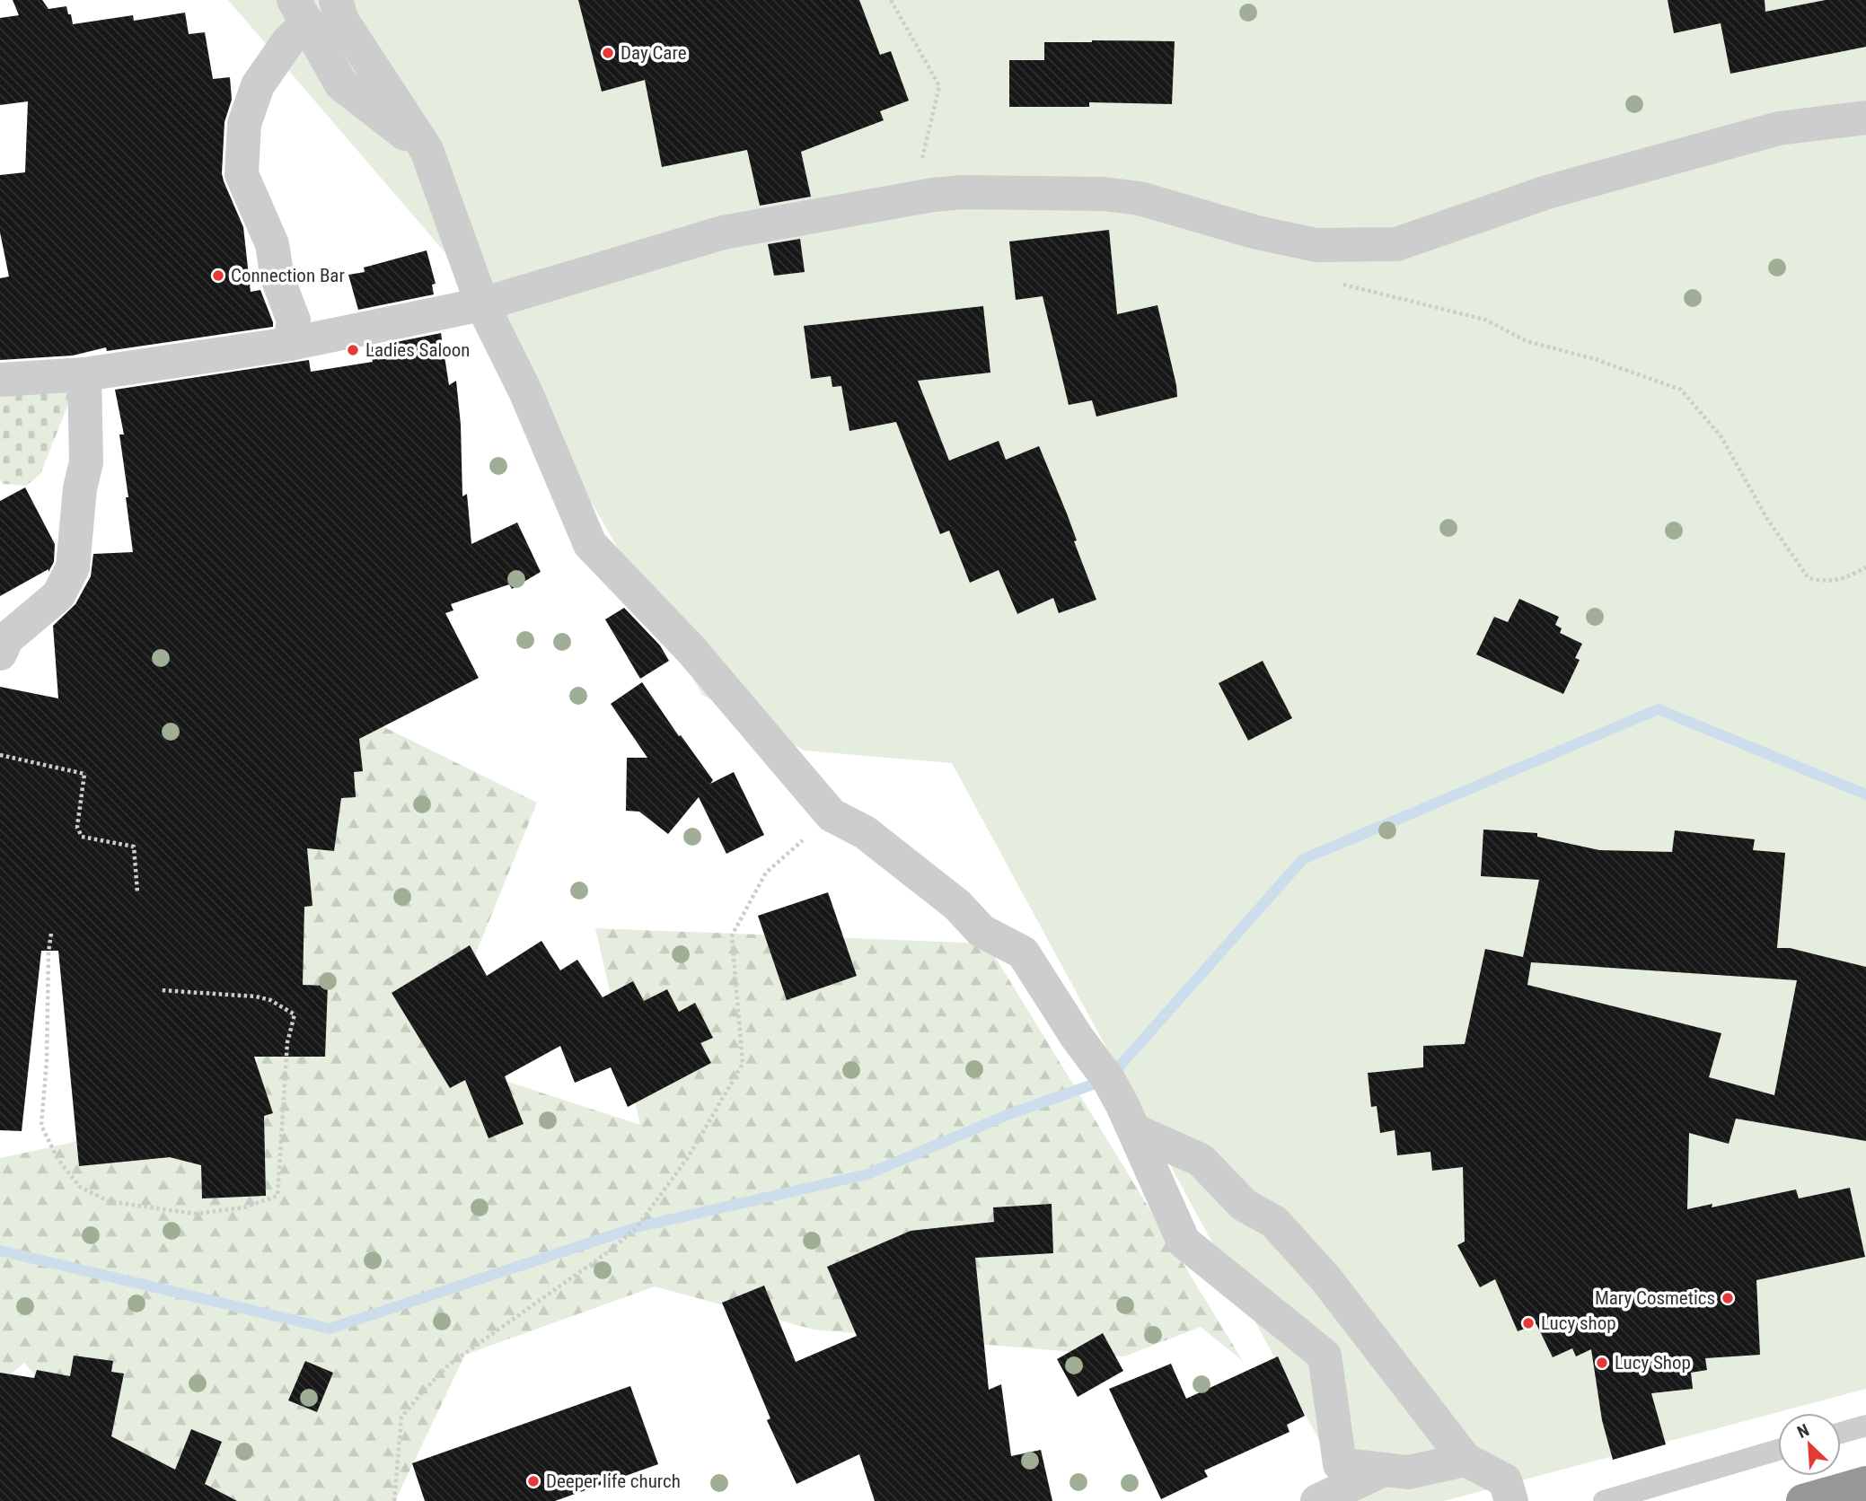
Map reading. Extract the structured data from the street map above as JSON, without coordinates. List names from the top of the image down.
{
  "places": [
    "Day Care",
    "Connection Bar",
    "Ladies Saloon",
    "Mary Cosmetics",
    "Lucy shop",
    "Lucy Shop",
    "Deeper life church"
  ],
  "north": "top left"
}
